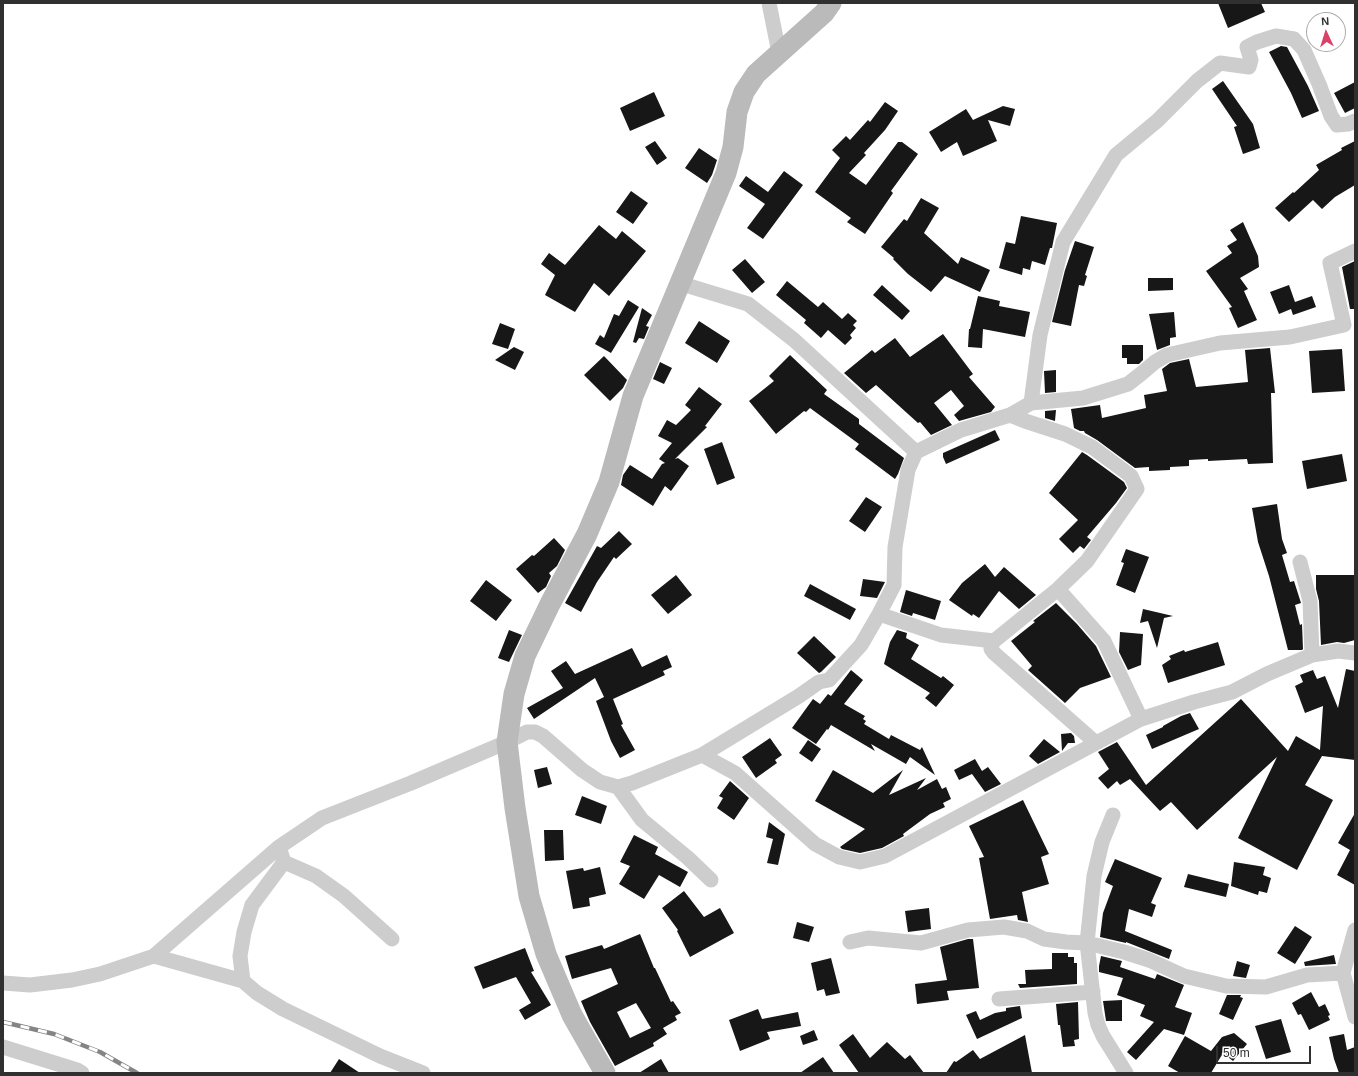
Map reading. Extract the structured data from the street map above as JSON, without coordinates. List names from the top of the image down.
{
  "scale_bar": "50 m",
  "north": "top"
}
